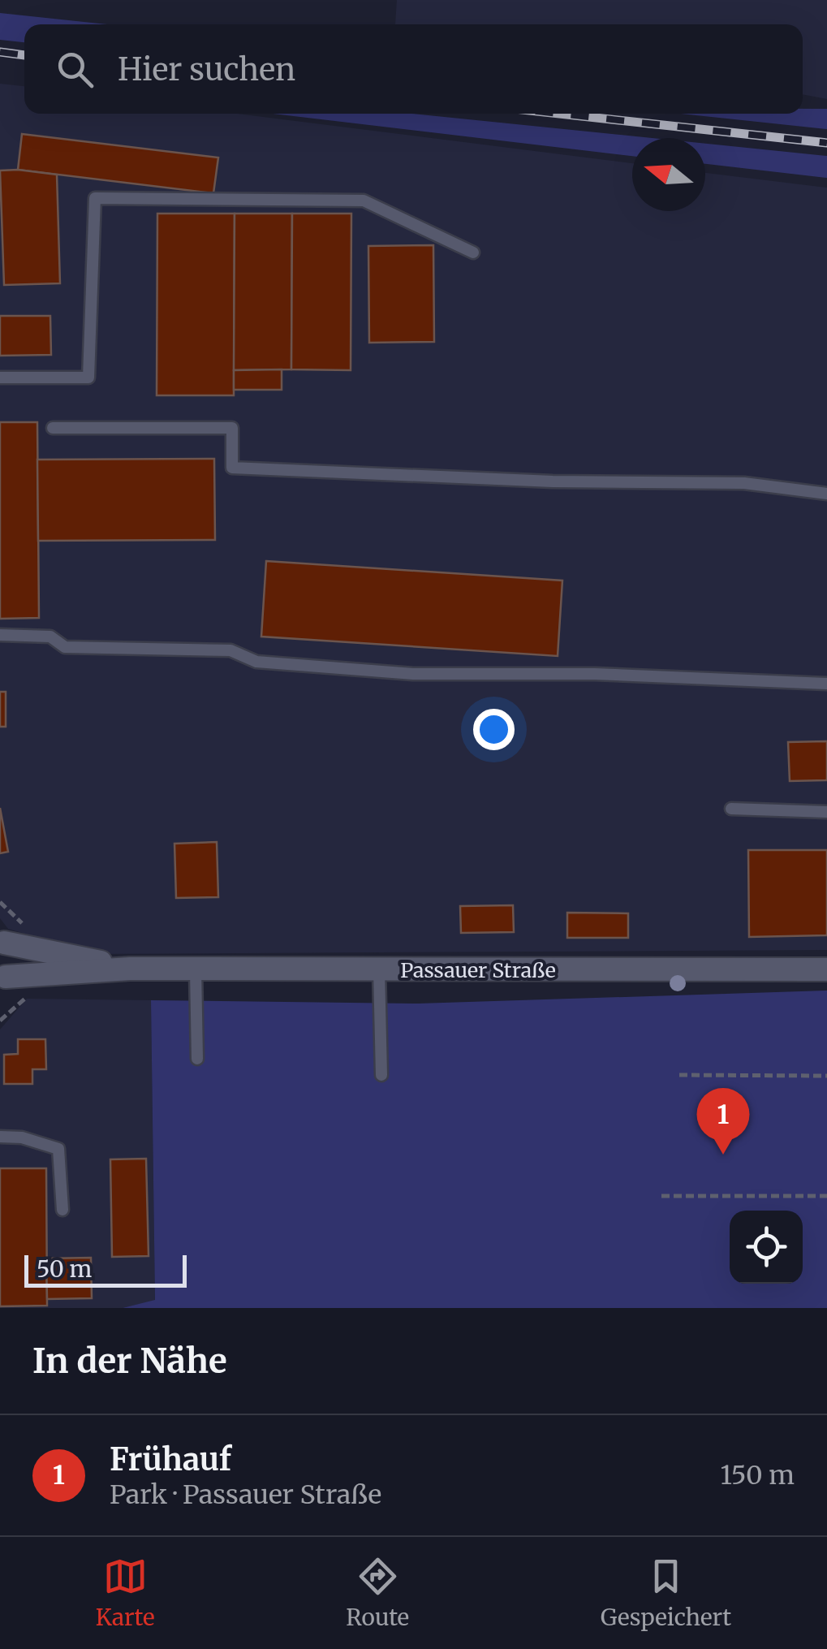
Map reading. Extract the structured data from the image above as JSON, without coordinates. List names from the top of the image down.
{
  "streets": {
    "street": ["Passauer Straße"]
  },
  "scale_bar": "50 m",
  "north": "left",
  "page": {
    "search": "Hier suchen",
    "pins": "1",
    "scale": "50 m",
    "heading": "In der Nähe",
    "list": [
      {
        "mark": "1",
        "name": "Frühauf",
        "note": "Park · Passauer Straße",
        "value": "150 m"
      }
    ],
    "nav": ["Karte", "Route", "Gespeichert"]
  }
}
